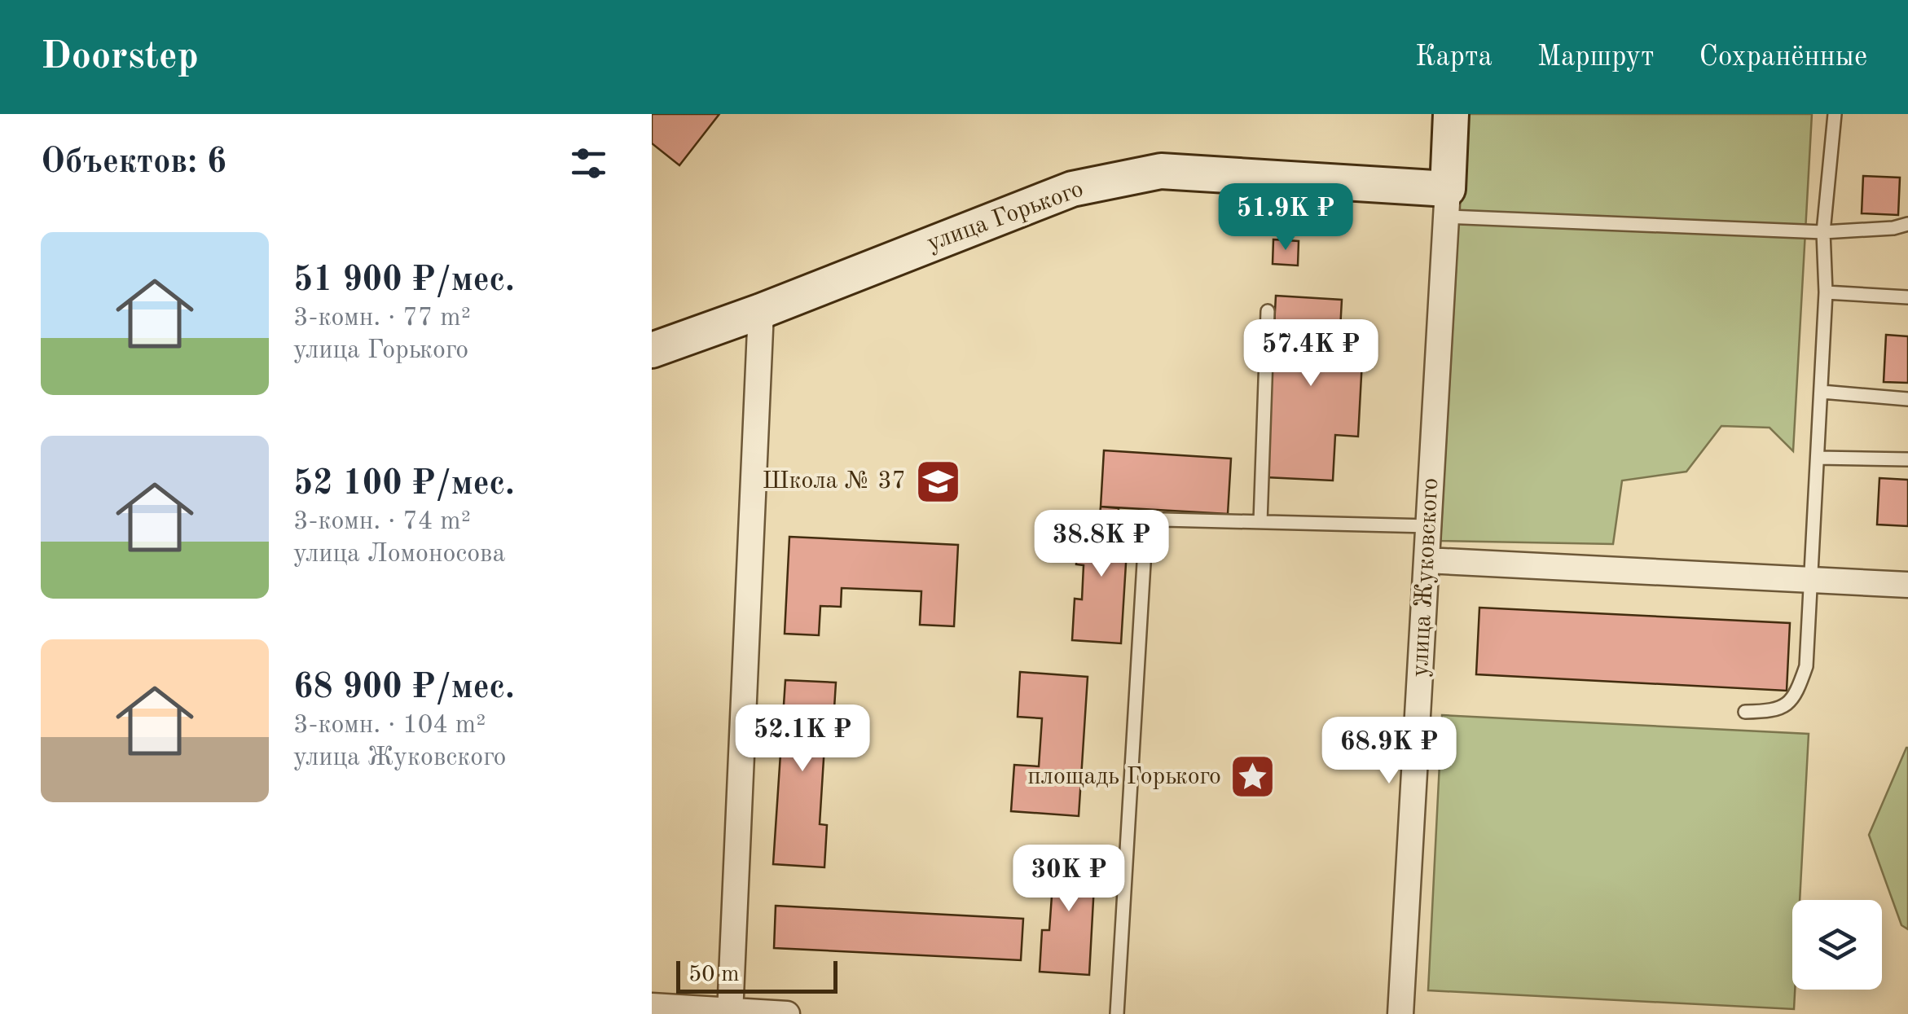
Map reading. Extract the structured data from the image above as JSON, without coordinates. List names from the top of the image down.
{
  "streets": {
    "main road": ["улица Горького"],
    "street": ["улица Жуковского"]
  },
  "crossings": [
    ["улица Горького", "улица Жуковского"]
  ],
  "places": {
    "school or university": ["Школа № 37"],
    "place": ["площадь Горького"]
  },
  "scale_bar": "50 m",
  "page": {
    "header": "Doorstep",
    "nav": ["Карта", "Маршрут", "Сохранённые"],
    "heading": "Объектов: 6",
    "price": [
      "51.9K ₽",
      "57.4K ₽",
      "38.8K ₽",
      "52.1K ₽",
      "68.9K ₽",
      "30K ₽"
    ],
    "list": [
      {
        "name": "51 900 ₽/мес.",
        "note": "3-комн. · 77 m² · улица Горького"
      },
      {
        "name": "52 100 ₽/мес.",
        "note": "3-комн. · 74 m² · улица Ломоносова"
      },
      {
        "name": "68 900 ₽/мес.",
        "note": "3-комн. · 104 m² · улица Жуковского"
      }
    ],
    "scale": "50 m"
  }
}
